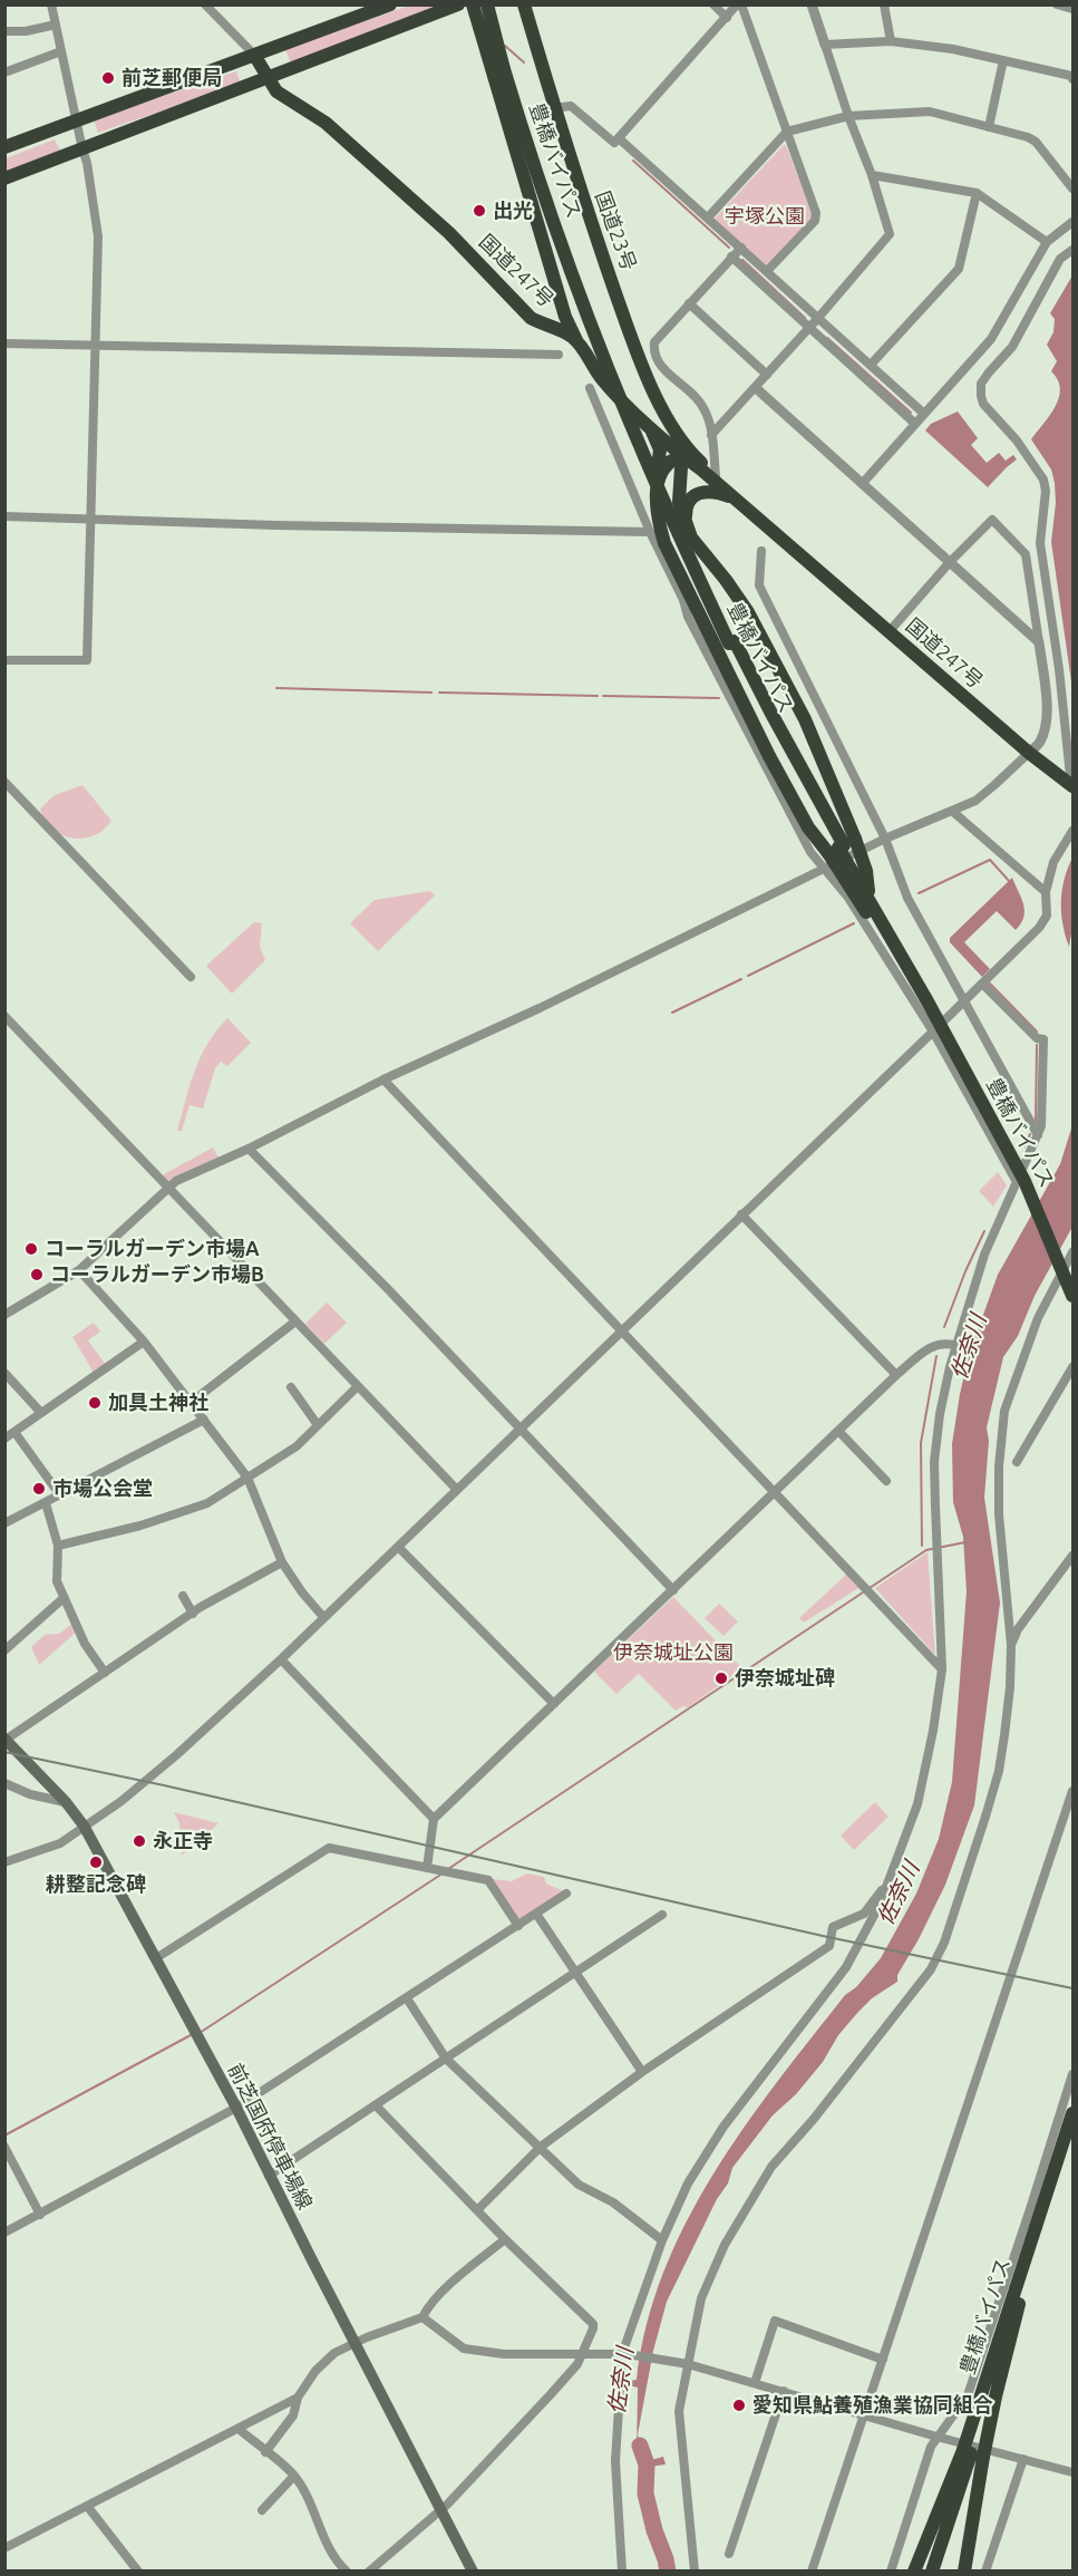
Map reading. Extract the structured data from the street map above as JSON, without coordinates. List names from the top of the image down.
{
  "streets": {
    "highway": ["豊橋バイパス", "国道23号", "国道247号"],
    "main road": ["前芝国府停車場線"]
  },
  "crossings": [
    ["国道23号", "国道247号"]
  ],
  "water": ["佐奈川"],
  "parks": ["宇塚公園", "伊奈城址公園"],
  "places": [
    "前芝郵便局",
    "出光",
    "コーラルガーデン市場A",
    "コーラルガーデン市場B",
    "加具土神社",
    "市場公会堂",
    "伊奈城址碑",
    "永正寺",
    "耕整記念碑",
    "愛知県鮎養殖漁業協同組合"
  ]
}
